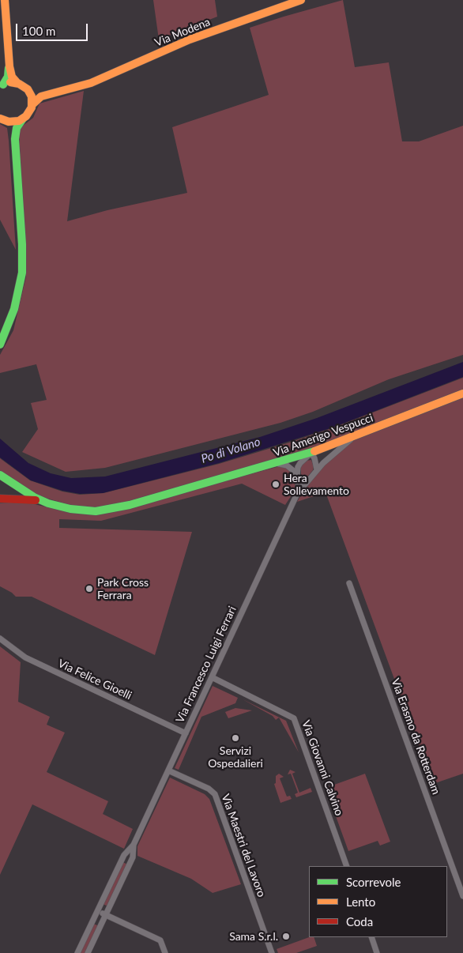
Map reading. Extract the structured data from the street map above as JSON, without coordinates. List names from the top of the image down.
{
  "streets": {
    "main road": ["Via Modena", "Via Amerigo Vespucci"],
    "street": [
      "Via Francesco Luigi Ferrari",
      "Via Felice Gioelli",
      "Via Erasmo da Rotterdam",
      "Via Giovanni Calvino",
      "Via Maestri del Lavoro"
    ]
  },
  "crossings": [
    ["Via Amerigo Vespucci", "Via Francesco Luigi Ferrari"],
    ["Via Francesco Luigi Ferrari", "Via Felice Gioelli"],
    ["Via Francesco Luigi Ferrari", "Via Giovanni Calvino"],
    ["Via Francesco Luigi Ferrari", "Via Maestri del Lavoro"]
  ],
  "water": ["Po di Volano"],
  "places": [
    "Hera Sollevamento",
    "Park Cross Ferrara",
    "Servizi Ospedalieri",
    "Sama S.r.l."
  ],
  "legend": ["Scorrevole", "Lento", "Coda"],
  "scale_bar": "100 m"
}
